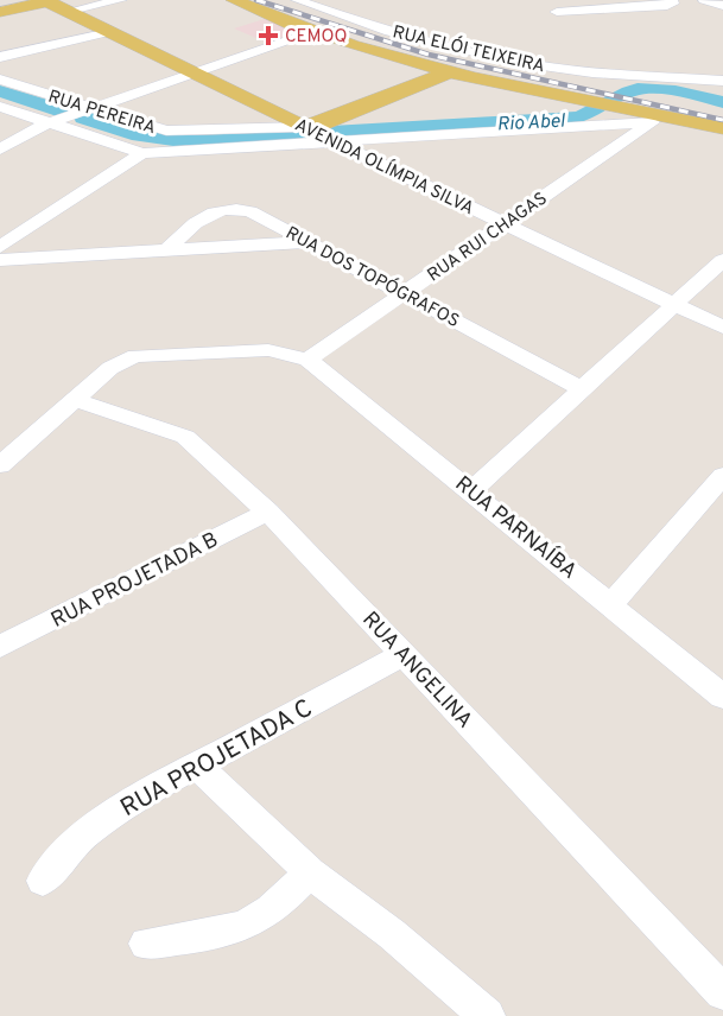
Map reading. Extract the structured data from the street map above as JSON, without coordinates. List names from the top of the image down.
{
  "streets": {
    "main road": ["RUA PEREIRA", "AVENIDA OLÍMPIA SILVA"],
    "street": [
      "RUA ELÓI TEIXEIRA",
      "RUA RUI CHAGAS",
      "RUA DOS TOPÓGRAFOS",
      "RUA PARNAÍBA",
      "RUA PROJETADA B",
      "RUA ANGELINA",
      "RUA PROJETADA C"
    ]
  },
  "crossings": [
    ["RUA PEREIRA", "AVENIDA OLÍMPIA SILVA"],
    ["AVENIDA OLÍMPIA SILVA", "RUA RUI CHAGAS"],
    ["RUA RUI CHAGAS", "RUA DOS TOPÓGRAFOS"],
    ["RUA RUI CHAGAS", "RUA PARNAÍBA"],
    ["RUA PROJETADA B", "RUA ANGELINA"],
    ["RUA ANGELINA", "RUA PROJETADA C"]
  ],
  "water": ["Rio Abel"],
  "places": {
    "health": ["CEMOQ"]
  }
}
